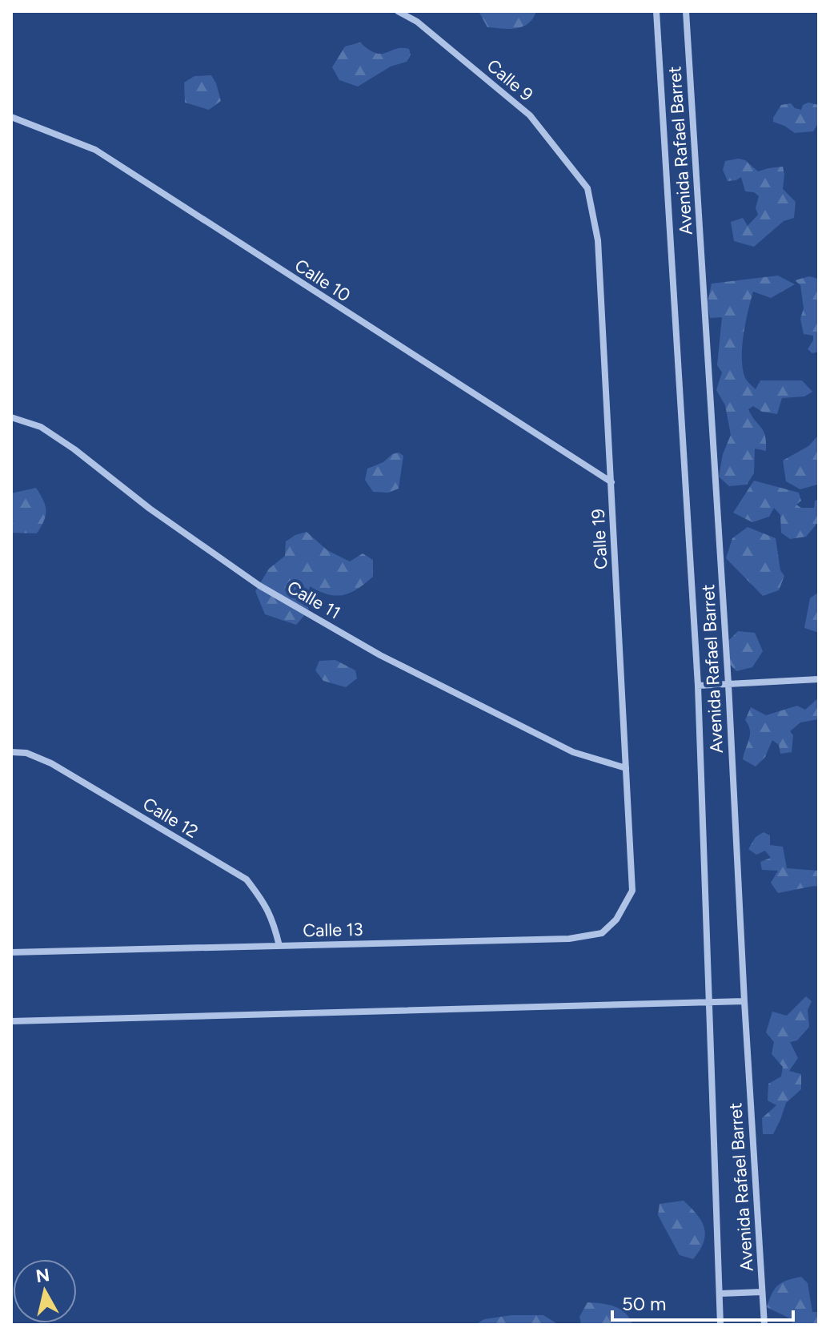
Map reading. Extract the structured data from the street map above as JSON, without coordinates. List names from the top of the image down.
{
  "streets": {
    "street": [
      "Calle 9",
      "Avenida Rafael Barret",
      "Calle 10",
      "Calle 19",
      "Calle 11",
      "Calle 12",
      "Calle 13"
    ]
  },
  "crossings": [
    ["Calle 9", "Calle 19"],
    ["Calle 10", "Calle 19"],
    ["Calle 19", "Calle 11"],
    ["Calle 19", "Calle 13"],
    ["Calle 12", "Calle 13"]
  ],
  "scale_bar": "50 m",
  "north": "top"
}
